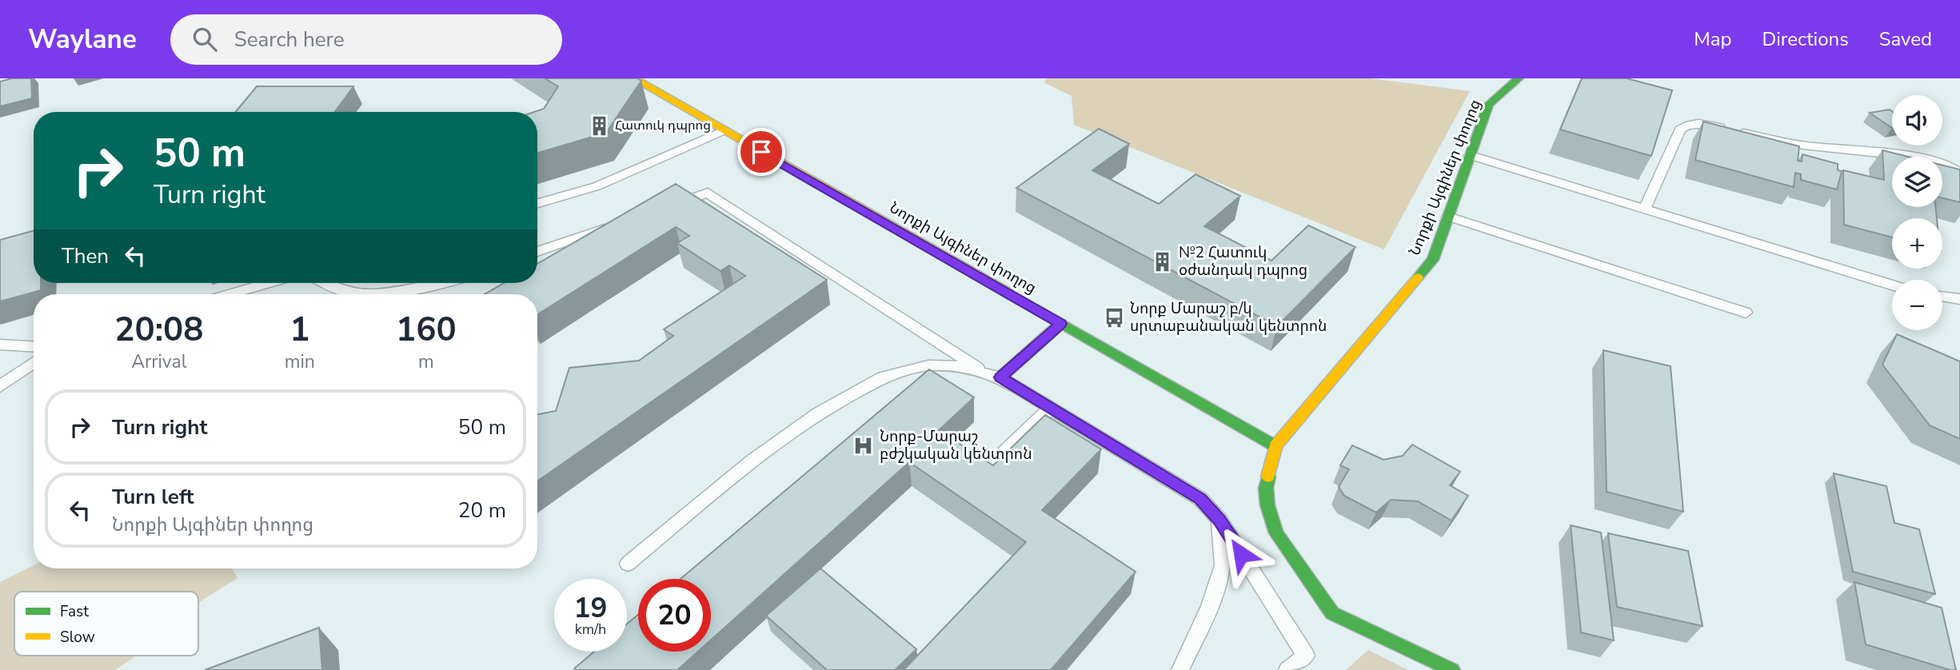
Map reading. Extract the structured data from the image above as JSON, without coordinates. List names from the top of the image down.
{
  "streets": {
    "street": ["Նորքի Այգիներ փողոց"]
  },
  "places": {
    "building": ["Հատուկ դպրոց", "№2 Հատուկ օժանդակ դպրոց"],
    "bus stop": ["Նորք Մարաշ բ/կ սրտաբանական կենտրոն"],
    "hospital": ["Նորք-Մարաշ բժշկական կենտրոն"]
  },
  "legend": ["Fast", "Slow"],
  "page": {
    "header": "Waylane",
    "search": "Search here",
    "nav": ["Map", "Directions", "Saved"],
    "map_buttons": ["+", "−"],
    "turn": ["50 m", "Turn right"],
    "then": "Then",
    "eta": [
      "20:08",
      "Arrival",
      "1",
      "min",
      "160",
      "m"
    ],
    "list": [
      {
        "name": "Turn right",
        "value": "50 m"
      },
      {
        "name": "Turn left",
        "note": "Նորքի Այգիներ փողոց",
        "value": "20 m"
      }
    ],
    "speed": "19 km/h",
    "limit": "20"
  }
}
